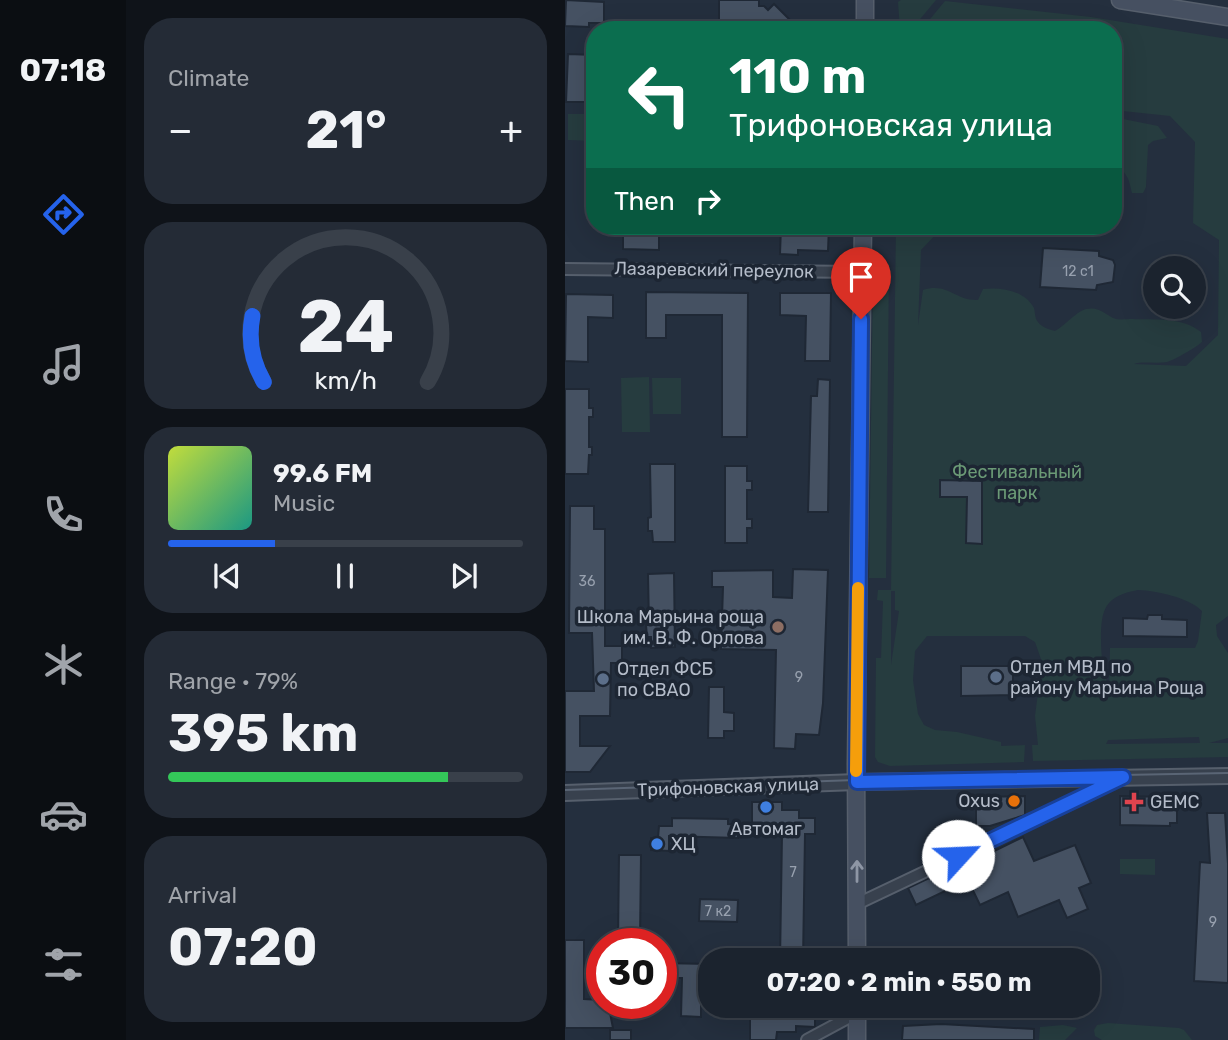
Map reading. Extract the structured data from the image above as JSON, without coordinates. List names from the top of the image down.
{
  "streets": {
    "street": ["Лазаревский переулок", "Трифоновская улица"]
  },
  "parks": ["Фестивальный парк"],
  "places": {
    "other": [
      "Школа Марьина роща им. В. Ф. Орлова",
      "Отдел МВД по району Марьина Роща",
      "Отдел ФСБ по СВАО",
      "Oxus",
      "Автомаг",
      "ХЦ"
    ],
    "health": ["GEMC"]
  },
  "house_numbers": [
    "12 с1",
    "36",
    "9",
    "7",
    "7 к2",
    "9"
  ],
  "page": {
    "tabs": "07:18",
    "tile": [
      "Climate",
      ["Range · 79%", "395 km"],
      ["Arrival", "07:20"]
    ],
    "turn": ["110 m", "Трифоновская улица"],
    "heat": ["−", "21°", "+"],
    "then": "Then",
    "song": ["99.6 FM", "Music"],
    "limit": "30",
    "trip": "07:20 · 2 min · 550 m",
    "gauge": ["24", "km/h"]
  }
}
